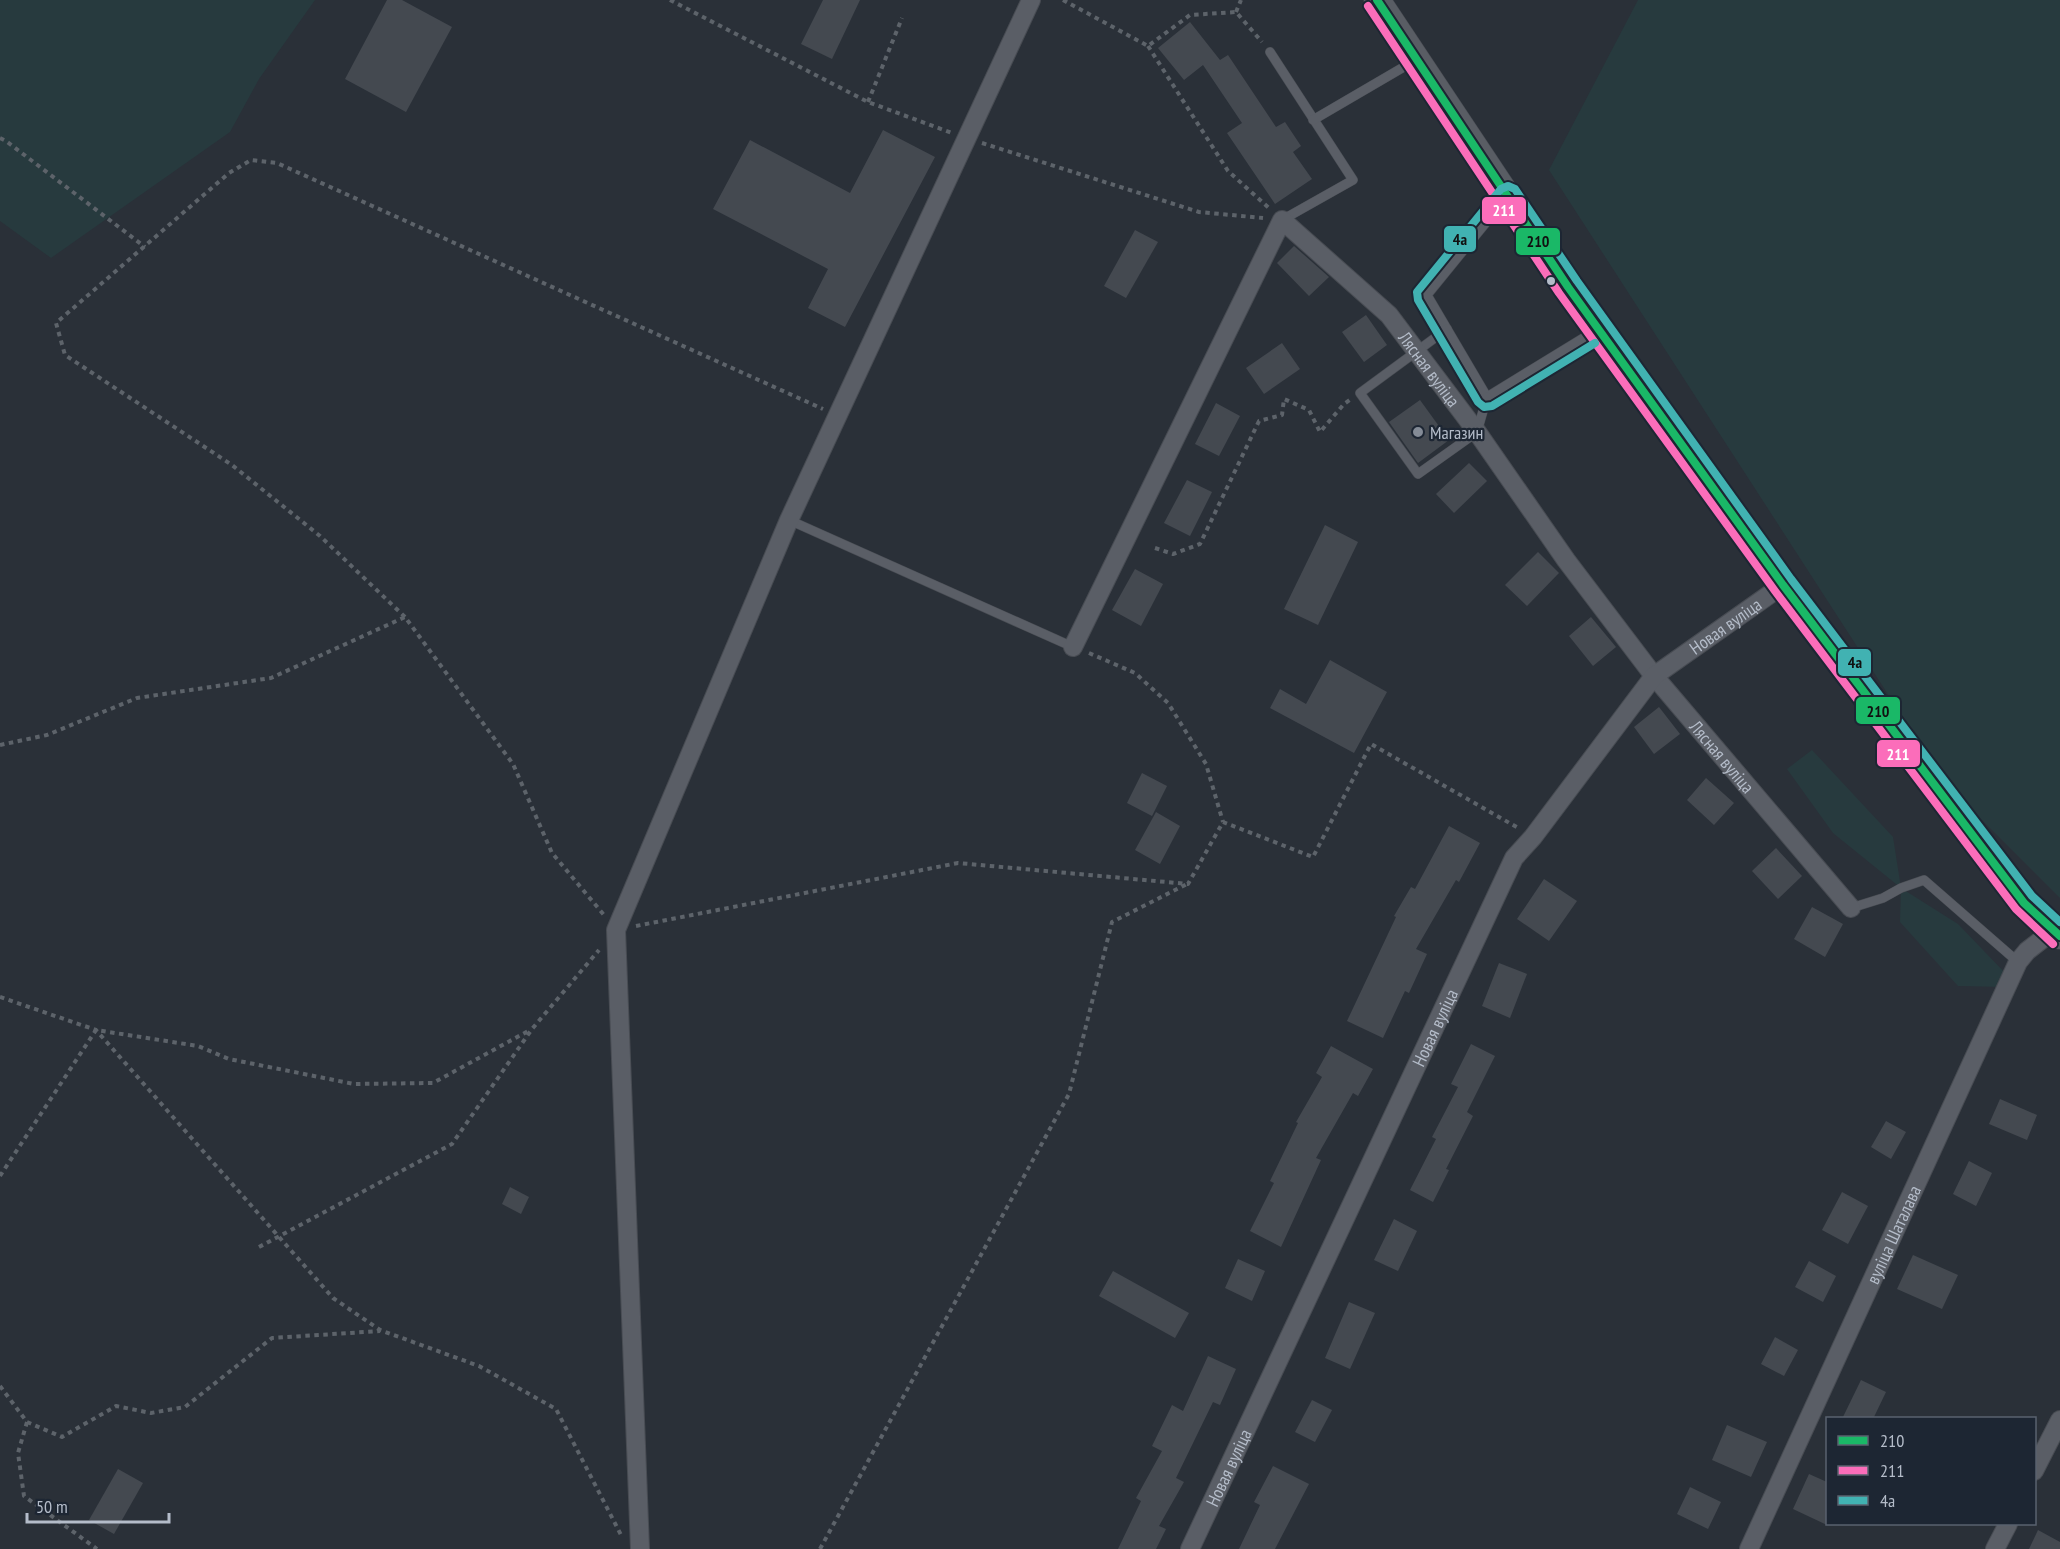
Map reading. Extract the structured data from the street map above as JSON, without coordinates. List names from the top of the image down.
{
  "streets": {
    "street": ["Лясная вуліца", "Новая вуліца", "вуліца Шаталава"]
  },
  "crossings": [
    ["Лясная вуліца", "Новая вуліца"]
  ],
  "places": ["Магазин"],
  "lines": ["transit line 210", "transit line 211", "transit line 4а"],
  "legend": ["210", "211", "4а"],
  "scale_bar": "50 m"
}
